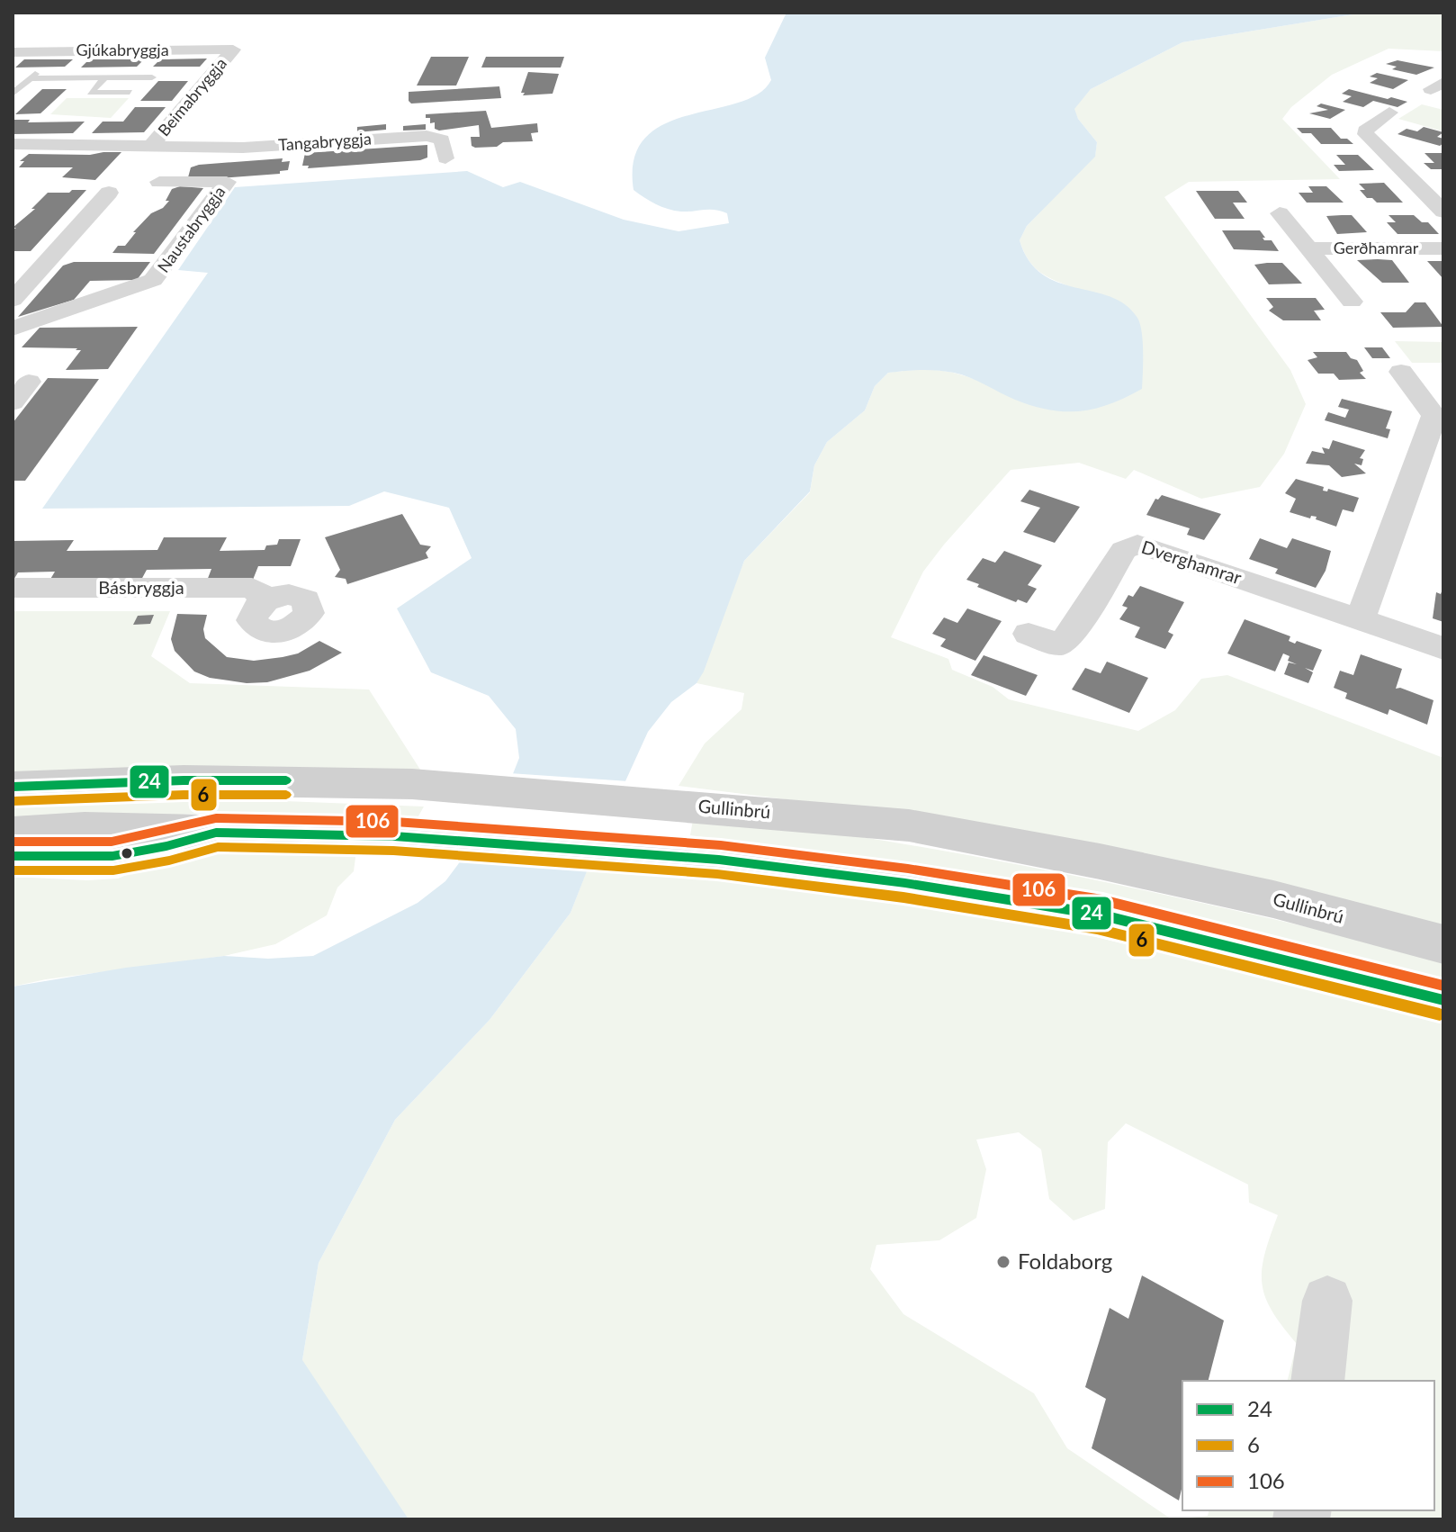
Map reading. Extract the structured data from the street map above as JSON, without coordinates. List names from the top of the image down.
{
  "streets": {
    "main road": ["Gullinbrú"],
    "street": [
      "Gjúkabryggja",
      "Beimabryggja",
      "Tangabryggja",
      "Naustabryggja",
      "Gerðhamrar",
      "Dverghamrar",
      "Básbryggja"
    ]
  },
  "crossings": [
    ["Gjúkabryggja", "Beimabryggja"],
    ["Beimabryggja", "Tangabryggja"],
    ["Tangabryggja", "Naustabryggja"]
  ],
  "places": ["Foldaborg"],
  "lines": ["transit line 24", "transit line 6", "transit line 106"],
  "legend": ["24", "6", "106"]
}
